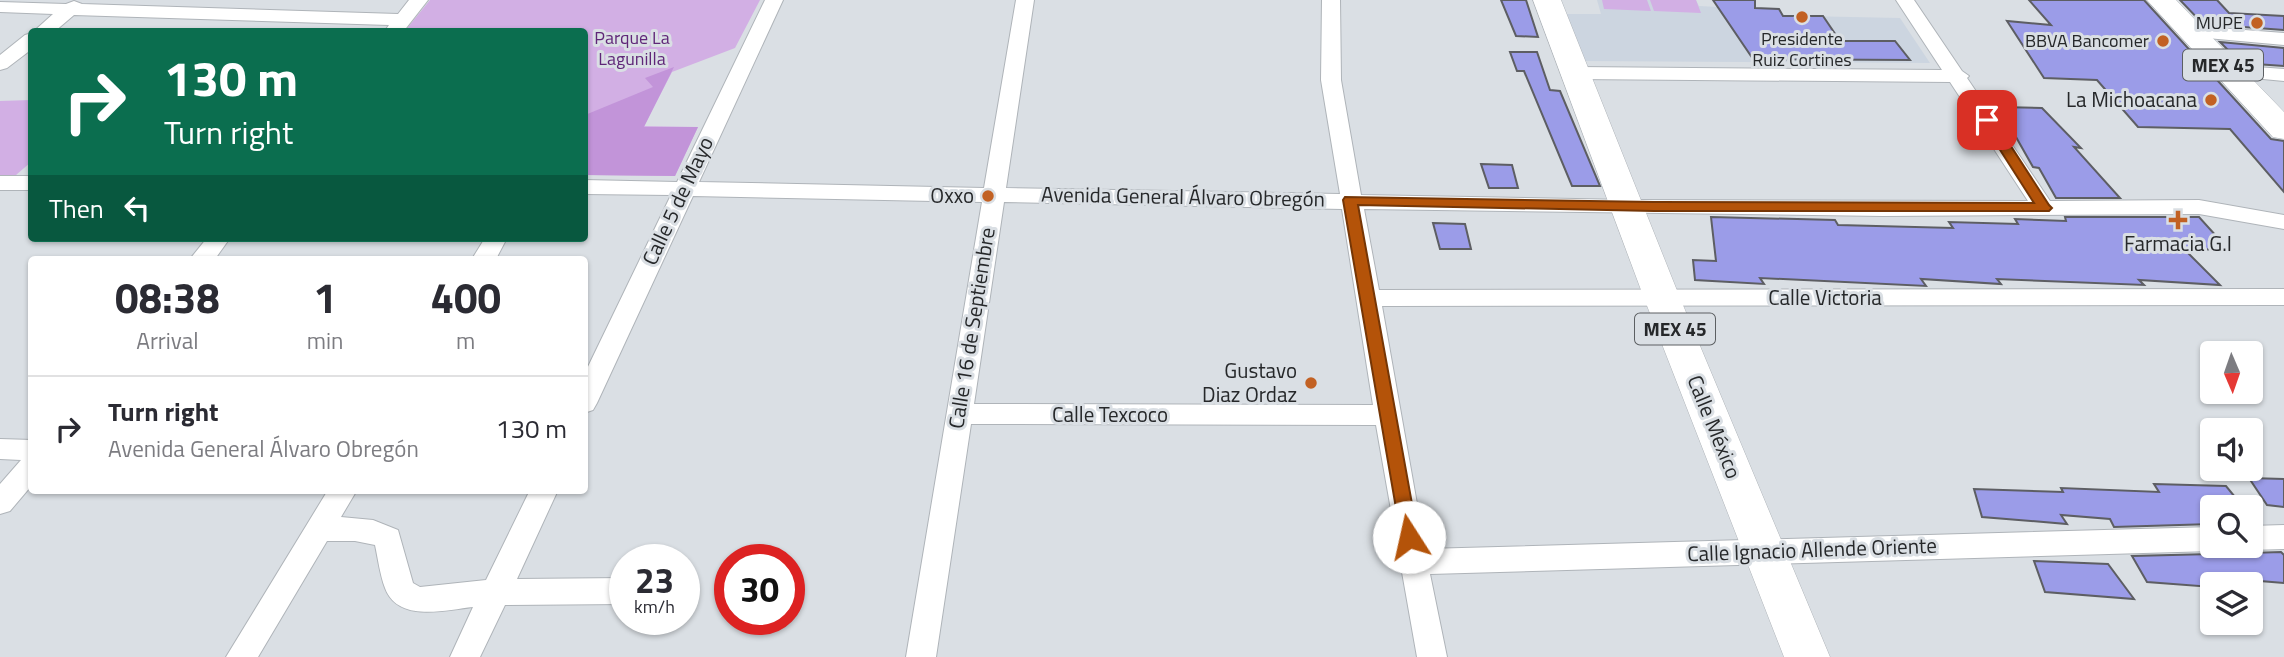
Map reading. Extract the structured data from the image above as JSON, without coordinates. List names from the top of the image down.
{
  "streets": {
    "main road": ["MEX 45", "Calle México"],
    "street": [
      "Avenida General Álvaro Obregón",
      "Calle 5 de Mayo",
      "Calle Victoria",
      "Calle 16 de Septiembre",
      "Calle Texcoco",
      "Calle Ignacio Allende Oriente"
    ]
  },
  "crossings": [
    ["Avenida General Álvaro Obregón", "Calle 5 de Mayo"],
    ["Avenida General Álvaro Obregón", "Calle 16 de Septiembre"],
    ["Avenida General Álvaro Obregón", "Calle México"],
    ["Calle Victoria", "Calle México"],
    ["Calle 16 de Septiembre", "Calle Texcoco"],
    ["Calle México", "Calle Ignacio Allende Oriente"]
  ],
  "parks": ["Parque La Lagunilla"],
  "places": {
    "other": [
      "Presidente Ruiz Cortines",
      "MUPE",
      "BBVA Bancomer",
      "La Michoacana",
      "Oxxo",
      "Gustavo Diaz Ordaz"
    ],
    "health": ["Farmacia G.I"]
  },
  "north": "bottom",
  "page": {
    "turn": ["130 m", "Turn right"],
    "then": "Then",
    "eta": [
      "08:38",
      "Arrival",
      "1",
      "min",
      "400",
      "m"
    ],
    "list": [
      {
        "name": "Turn right",
        "note": "Avenida General Álvaro Obregón",
        "value": "130 m"
      }
    ],
    "speed": "23 km/h",
    "limit": "30"
  }
}
